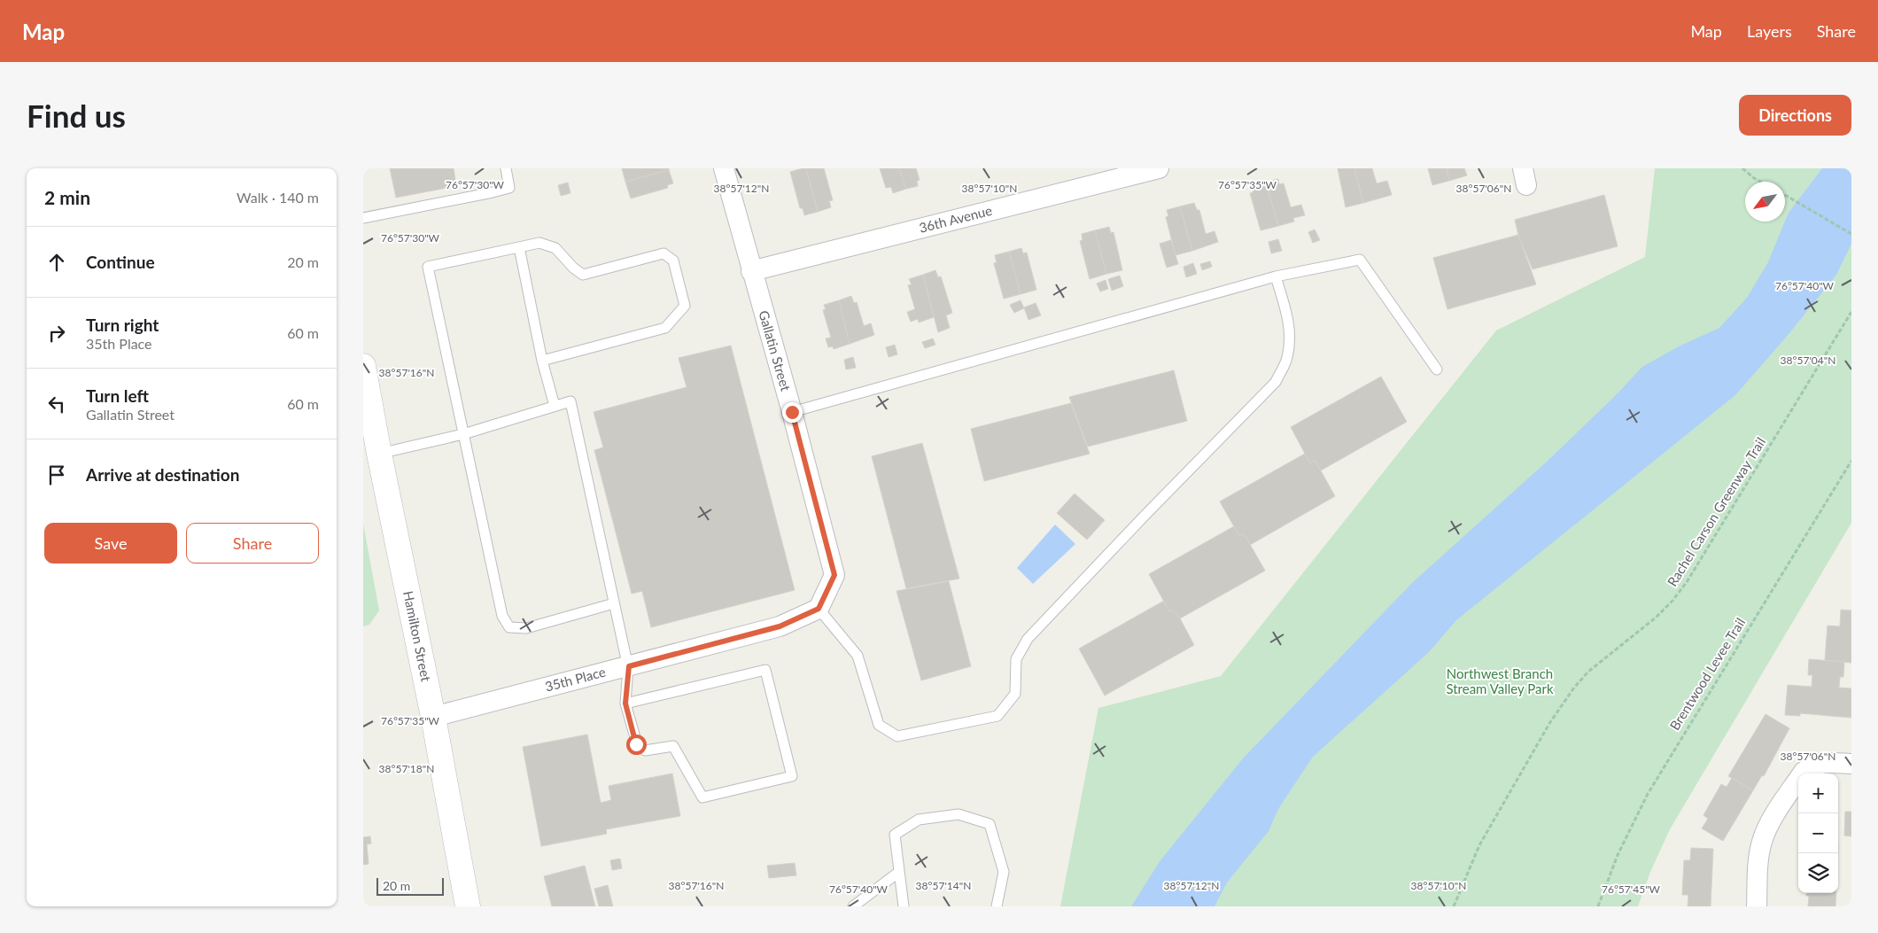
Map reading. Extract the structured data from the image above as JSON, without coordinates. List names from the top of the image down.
{
  "streets": {
    "main road": ["Hamilton Street"],
    "street": ["36th Avenue", "Gallatin Street", "35th Place"],
    "path": ["Rachel Carson Greenway Trail", "Brentwood Levee Trail"]
  },
  "crossings": [
    ["36th Avenue", "Gallatin Street"],
    ["Gallatin Street", "35th Place"],
    ["Hamilton Street", "35th Place"]
  ],
  "parks": ["Northwest Branch Stream Valley Park"],
  "scale_bar": "20 m",
  "north": "bottom left",
  "page": {
    "header": "Map",
    "nav": ["Map", "Layers", "Share"],
    "buttons": [
      "Directions",
      ["Save", "Share"]
    ],
    "title": "Find us",
    "heading": ["2 min", "Walk · 140 m"],
    "list": [
      ["Continue", "20 m"],
      ["Turn right", "35th Place", "60 m"],
      ["Turn left", "Gallatin Street", "60 m"],
      "Arrive at destination"
    ],
    "map_buttons": ["+", "−"],
    "scale": "20 m"
  },
  "coordinates": [
    "76°57'35\"W",
    "76°57'30\"W",
    "38°57'12\"N",
    "38°57'10\"N",
    "38°57'06\"N",
    "76°57'40\"W",
    "38°57'04\"N",
    "38°57'16\"N",
    "38°57'18\"N",
    "38°57'14\"N",
    "76°57'45\"W"
  ]
}
